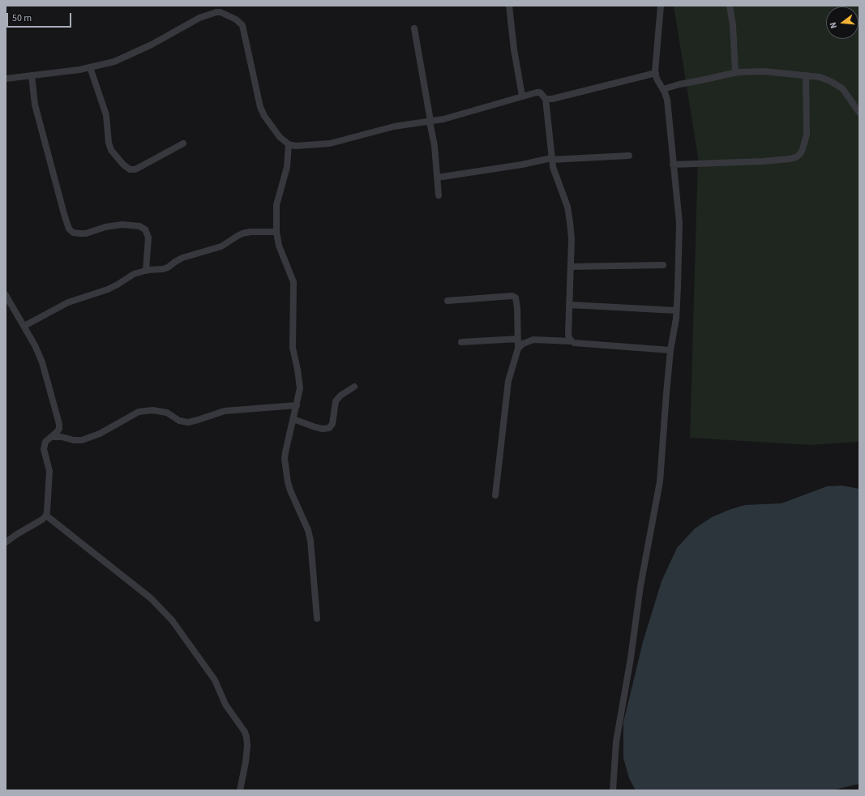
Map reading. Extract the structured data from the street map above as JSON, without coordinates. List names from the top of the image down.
{
  "scale_bar": "50 m",
  "north": "left"
}
